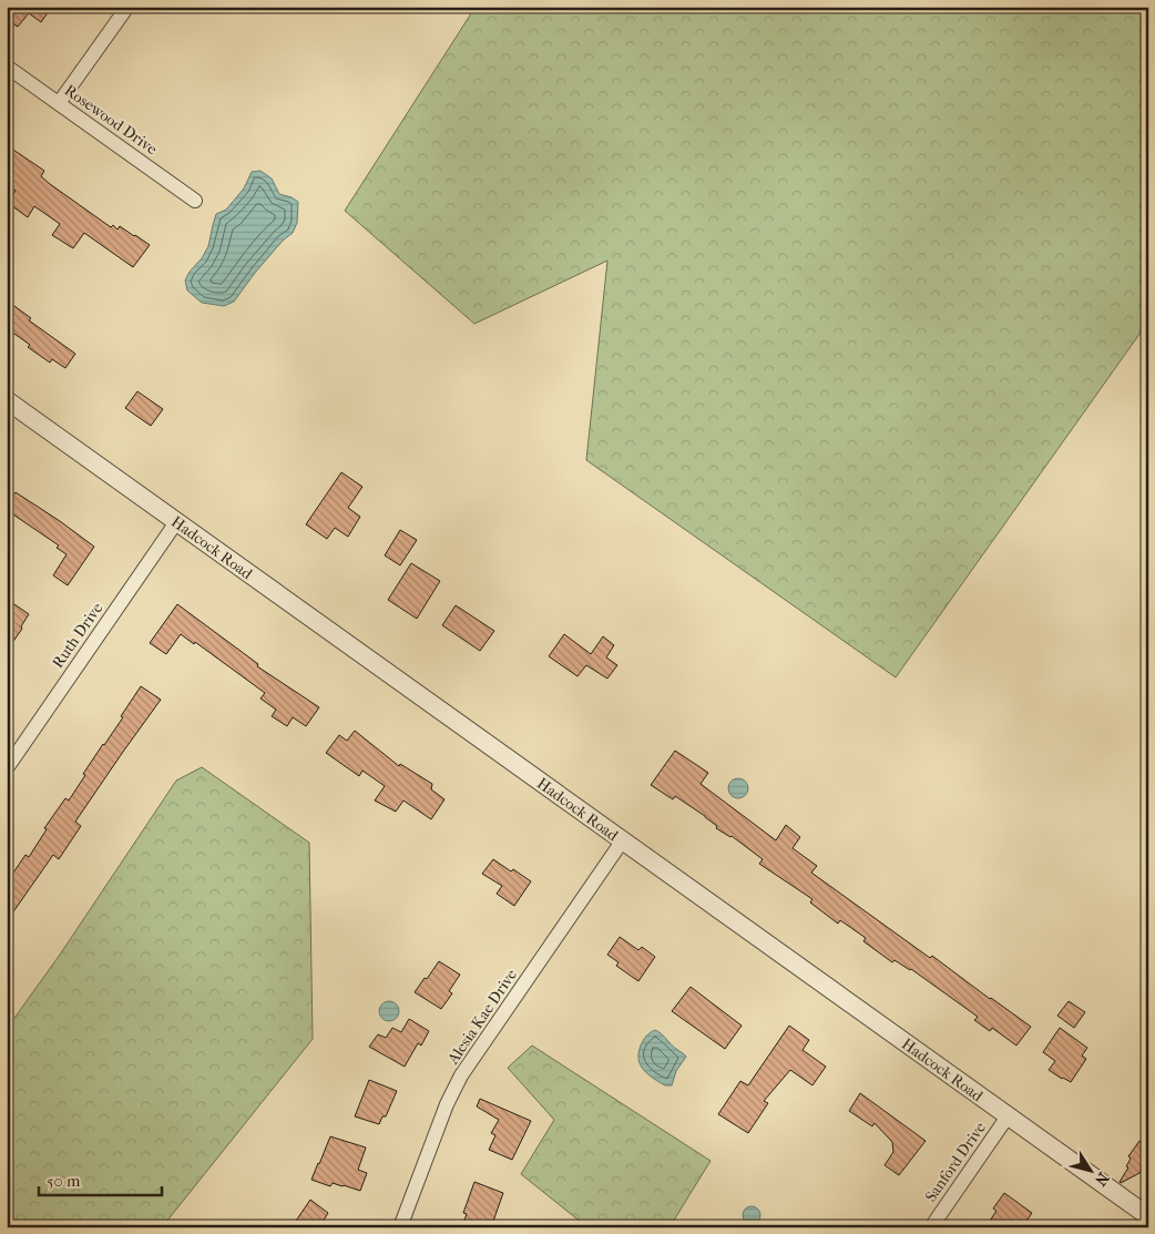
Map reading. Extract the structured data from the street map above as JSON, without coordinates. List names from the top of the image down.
{
  "streets": {
    "street": [
      "Rosewood Drive",
      "Hadcock Road",
      "Ruth Drive",
      "Alesia Kae Drive",
      "Sanford Drive"
    ]
  },
  "crossings": [
    ["Hadcock Road", "Ruth Drive"],
    ["Hadcock Road", "Alesia Kae Drive"],
    ["Hadcock Road", "Sanford Drive"]
  ],
  "scale_bar": "50 m",
  "north": "bottom right"
}
